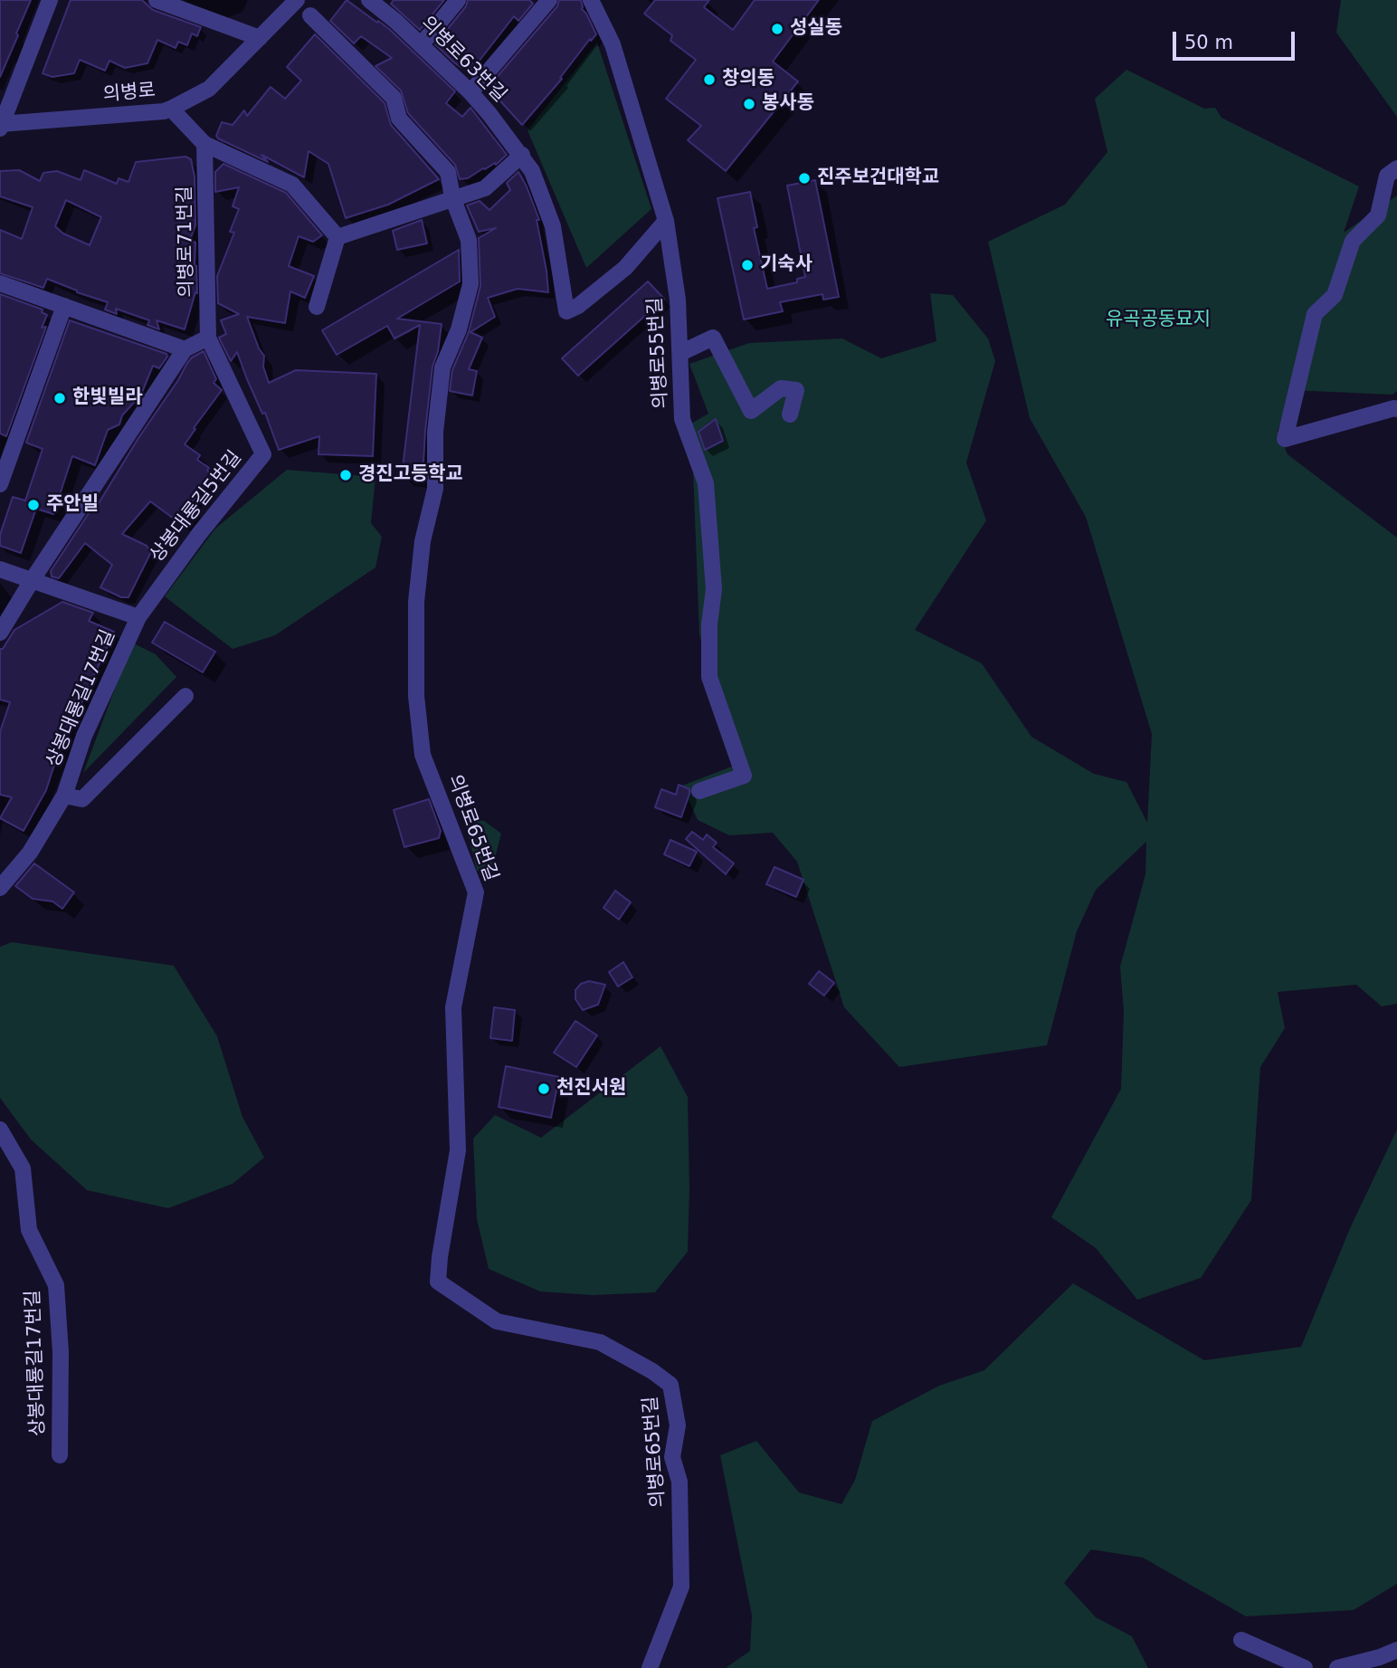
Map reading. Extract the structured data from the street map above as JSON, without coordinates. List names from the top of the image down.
{
  "streets": {
    "street": [
      "의병로63번길",
      "의병로",
      "의병로71번길",
      "의병로55번길",
      "상봉대룡길5번길",
      "상봉대룡길17번길",
      "의병로65번길"
    ]
  },
  "crossings": [
    ["의병로63번길", "의병로55번길"],
    ["의병로71번길", "상봉대룡길5번길"],
    ["상봉대룡길5번길", "상봉대룡길17번길"]
  ],
  "parks": ["유곡공동묘지"],
  "places": [
    "성실동",
    "창의동",
    "봉사동",
    "진주보건대학교",
    "기숙사",
    "한빛빌라",
    "경진고등학교",
    "주안빌",
    "천진서원"
  ],
  "scale_bar": "50 m"
}
